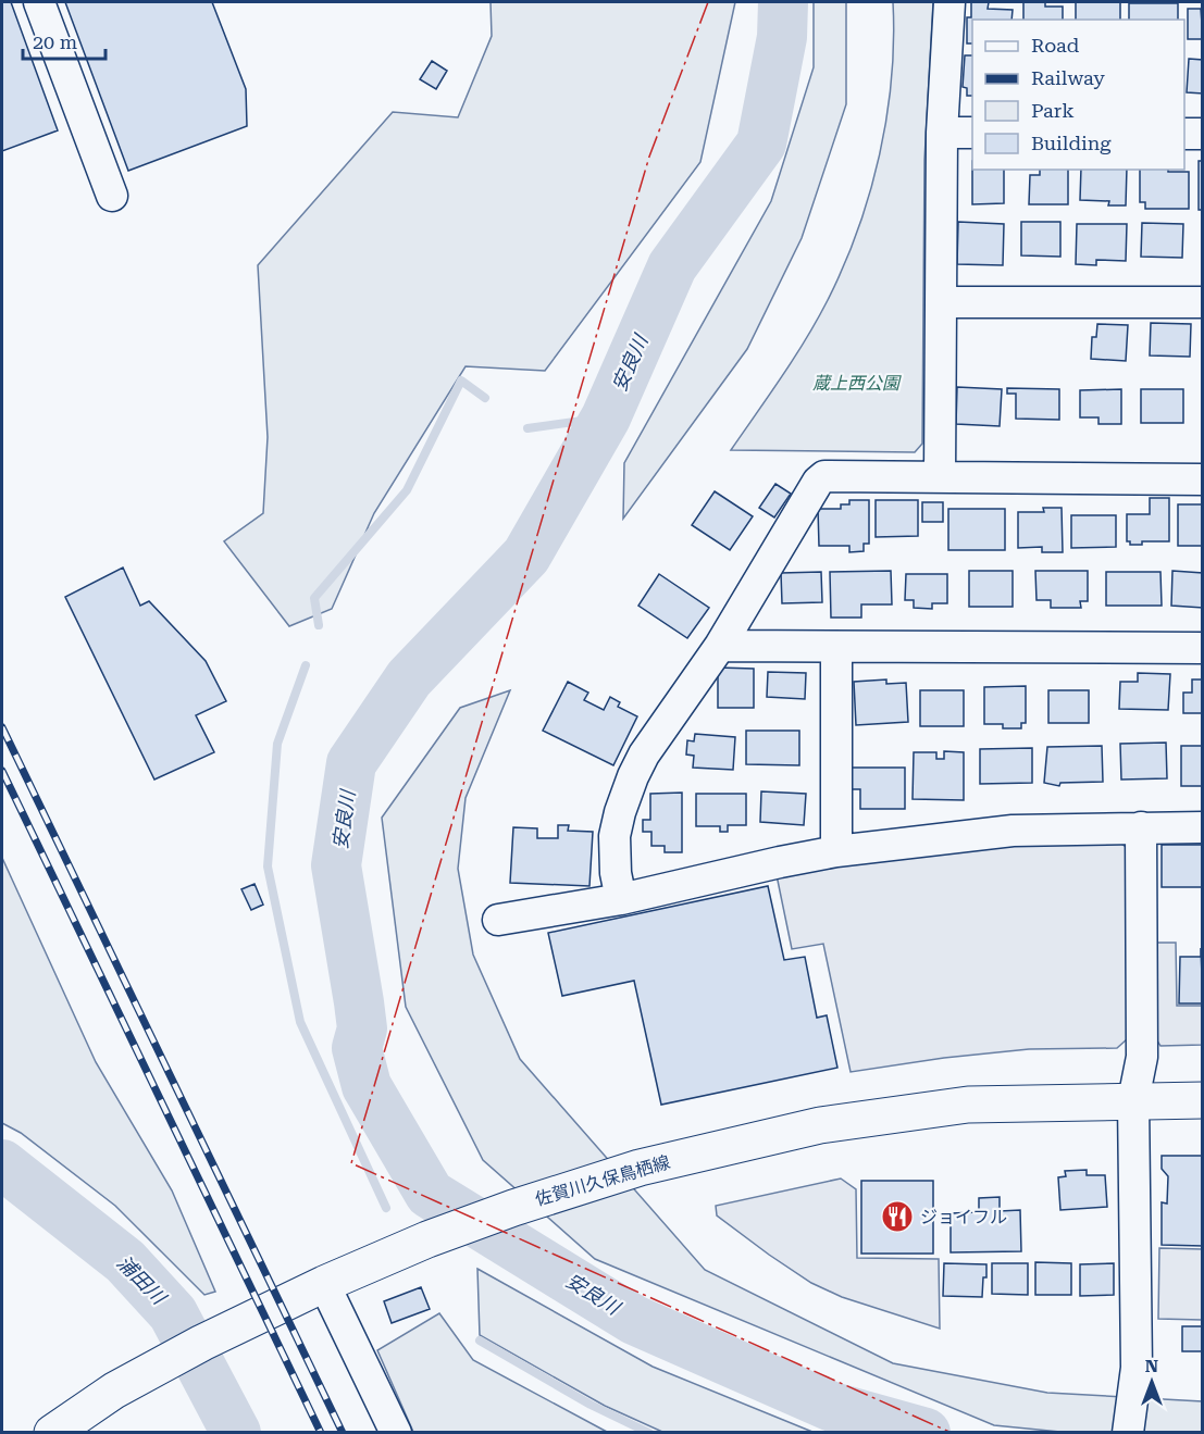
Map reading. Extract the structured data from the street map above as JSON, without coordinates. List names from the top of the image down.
{
  "streets": {
    "main road": ["佐賀川久保鳥栖線"]
  },
  "water": ["安良川", "浦田川"],
  "parks": ["蔵上西公園"],
  "places": {
    "restaurant": ["ジョイフル"]
  },
  "legend": [
    "Road",
    "Railway",
    "Park",
    "Building"
  ],
  "scale_bar": "20 m",
  "north": "top"
}
